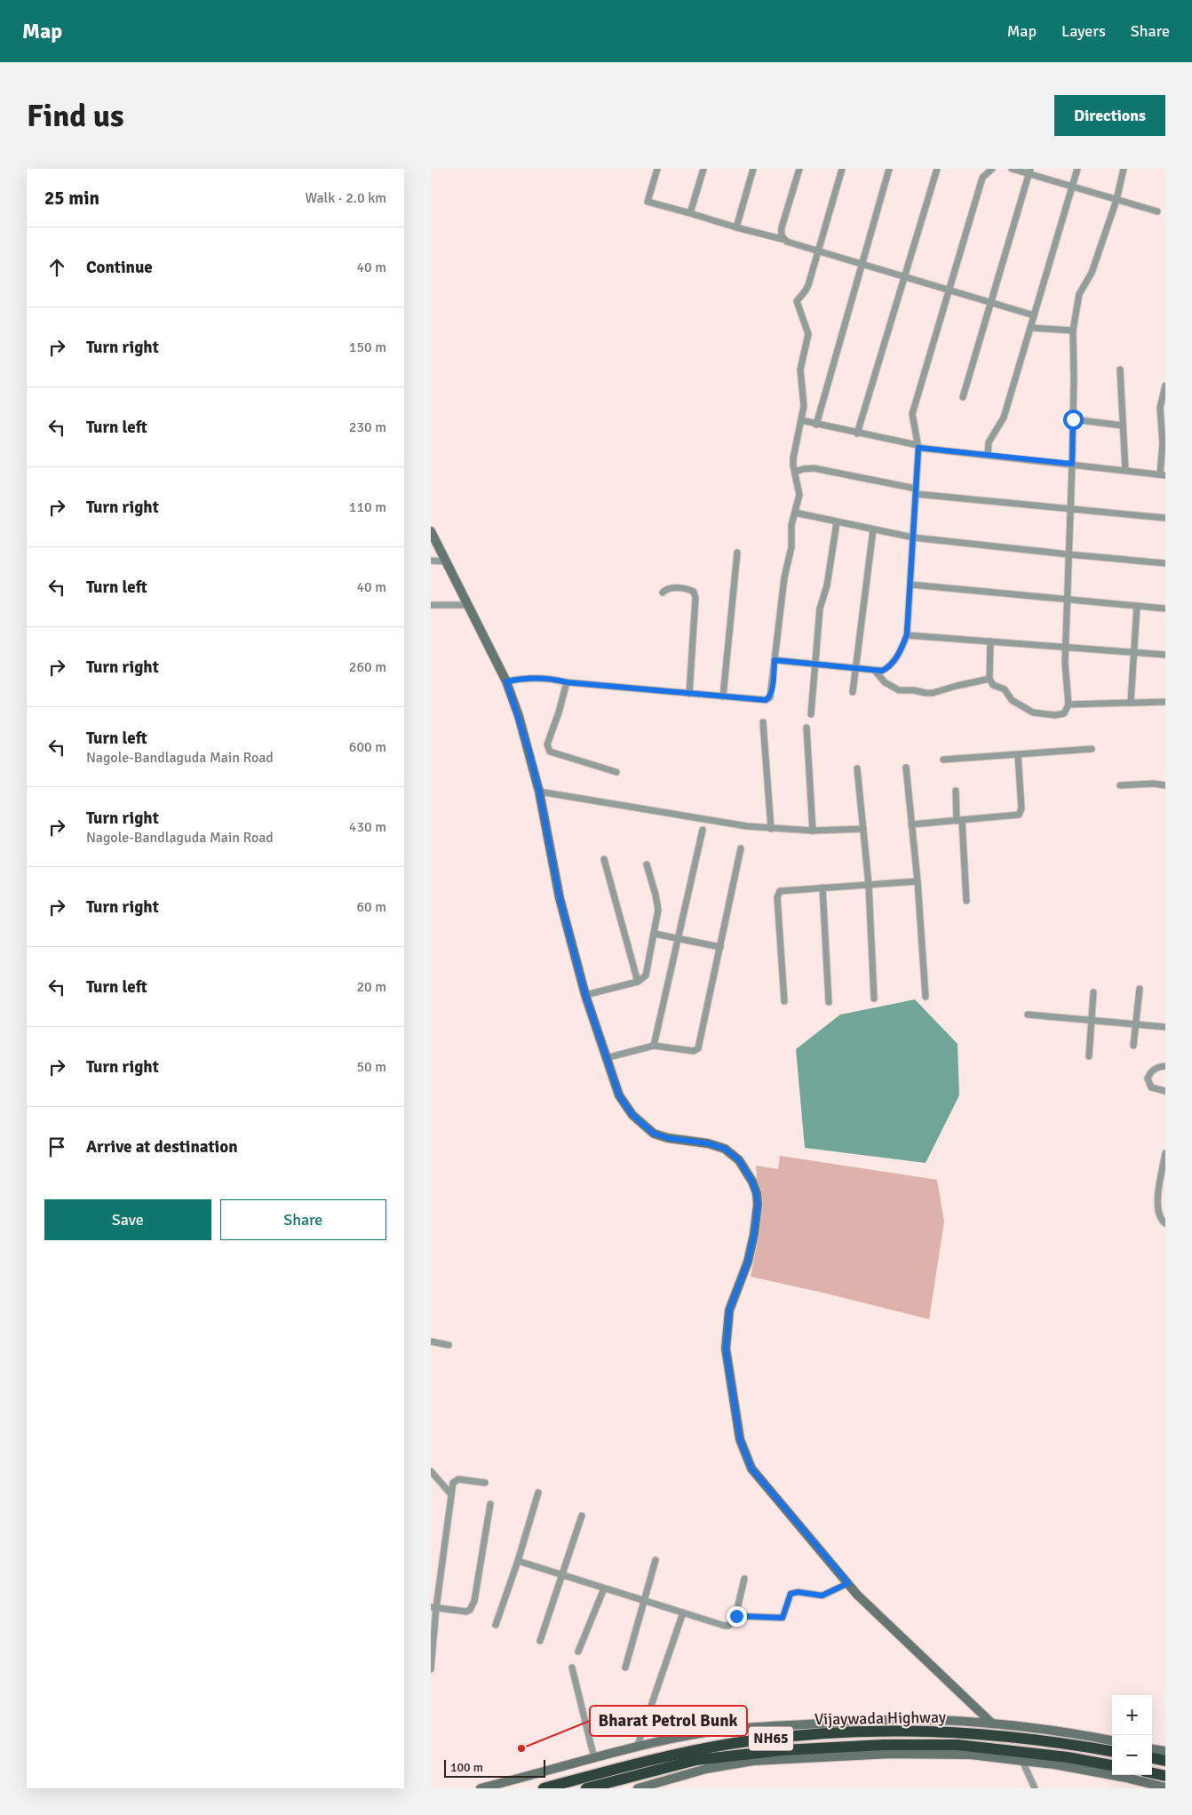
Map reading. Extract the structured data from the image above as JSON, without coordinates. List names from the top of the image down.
{
  "streets": {
    "highway": ["Vijaywada Highway", "NH65"]
  },
  "places": ["Bharat Petrol Bunk"],
  "scale_bar": "100 m",
  "page": {
    "header": "Map",
    "nav": ["Map", "Layers", "Share"],
    "buttons": [
      "Directions",
      ["Save", "Share"]
    ],
    "title": "Find us",
    "heading": ["25 min", "Walk · 2.0 km"],
    "list": [
      ["Continue", "40 m"],
      ["Turn right", "150 m"],
      ["Turn left", "230 m"],
      ["Turn right", "110 m"],
      ["Turn left", "40 m"],
      ["Turn right", "260 m"],
      ["Turn left", "Nagole-Bandlaguda Main Road", "600 m"],
      ["Turn right", "Nagole-Bandlaguda Main Road", "430 m"],
      ["Turn right", "60 m"],
      ["Turn left", "20 m"],
      ["Turn right", "50 m"],
      "Arrive at destination"
    ],
    "map_buttons": ["+", "−"],
    "scale": "100 m"
  }
}
